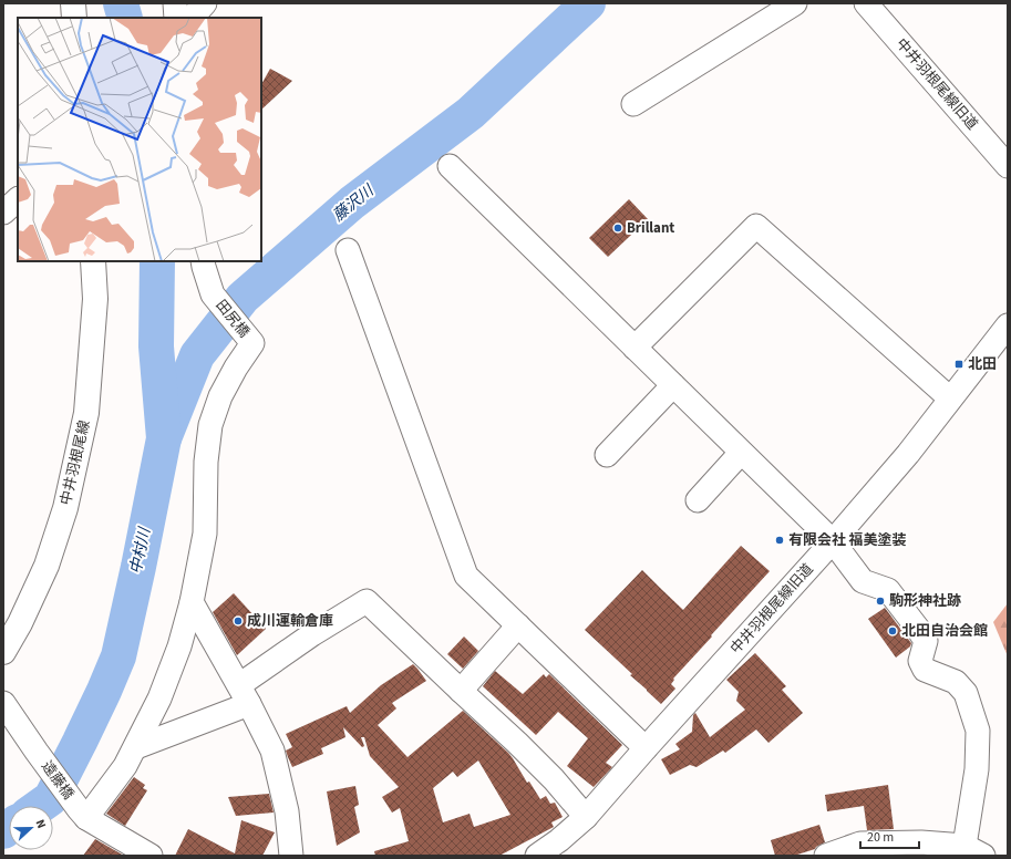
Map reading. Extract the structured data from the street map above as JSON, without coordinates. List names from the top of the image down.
{
  "streets": {
    "main road": ["中井羽根尾線"],
    "street": ["中井羽根尾線旧道", "田尻橋", "遠藤橋"]
  },
  "water": ["藤沢川", "中村川"],
  "places": {
    "other": [
      "Brillant",
      "有限会社 福美塗装",
      "駒形神社跡",
      "成川運輸倉庫",
      "北田自治会館"
    ],
    "transit": ["北田"]
  },
  "scale_bar": "20 m",
  "north": "right"
}
